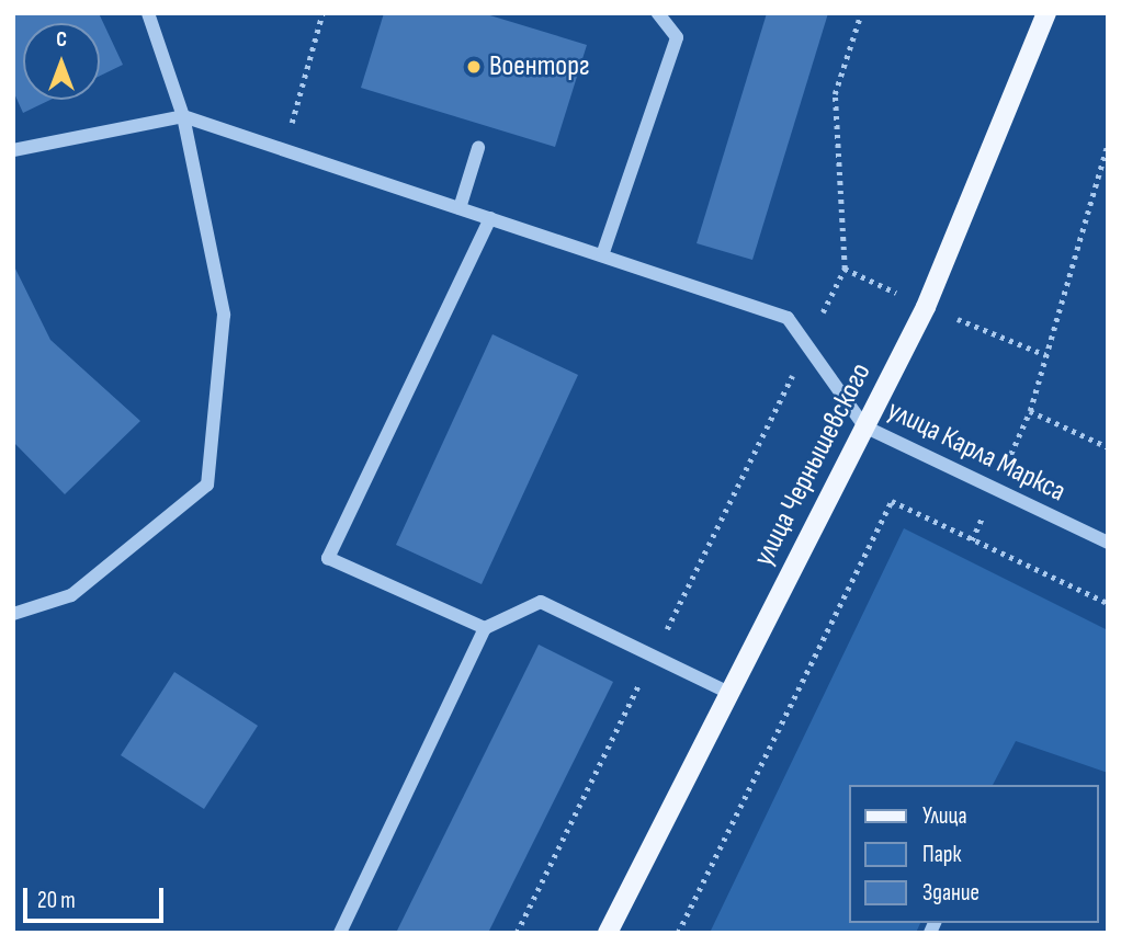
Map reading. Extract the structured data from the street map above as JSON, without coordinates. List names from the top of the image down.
{
  "streets": {
    "main road": ["улица Чернышевского"],
    "street": ["улица Карла Маркса"]
  },
  "crossings": [
    ["улица Карла Маркса", "улица Чернышевского"]
  ],
  "places": ["Военторг"],
  "legend": ["Улица", "Парк", "Здание"],
  "scale_bar": "20 m",
  "north": "top"
}
